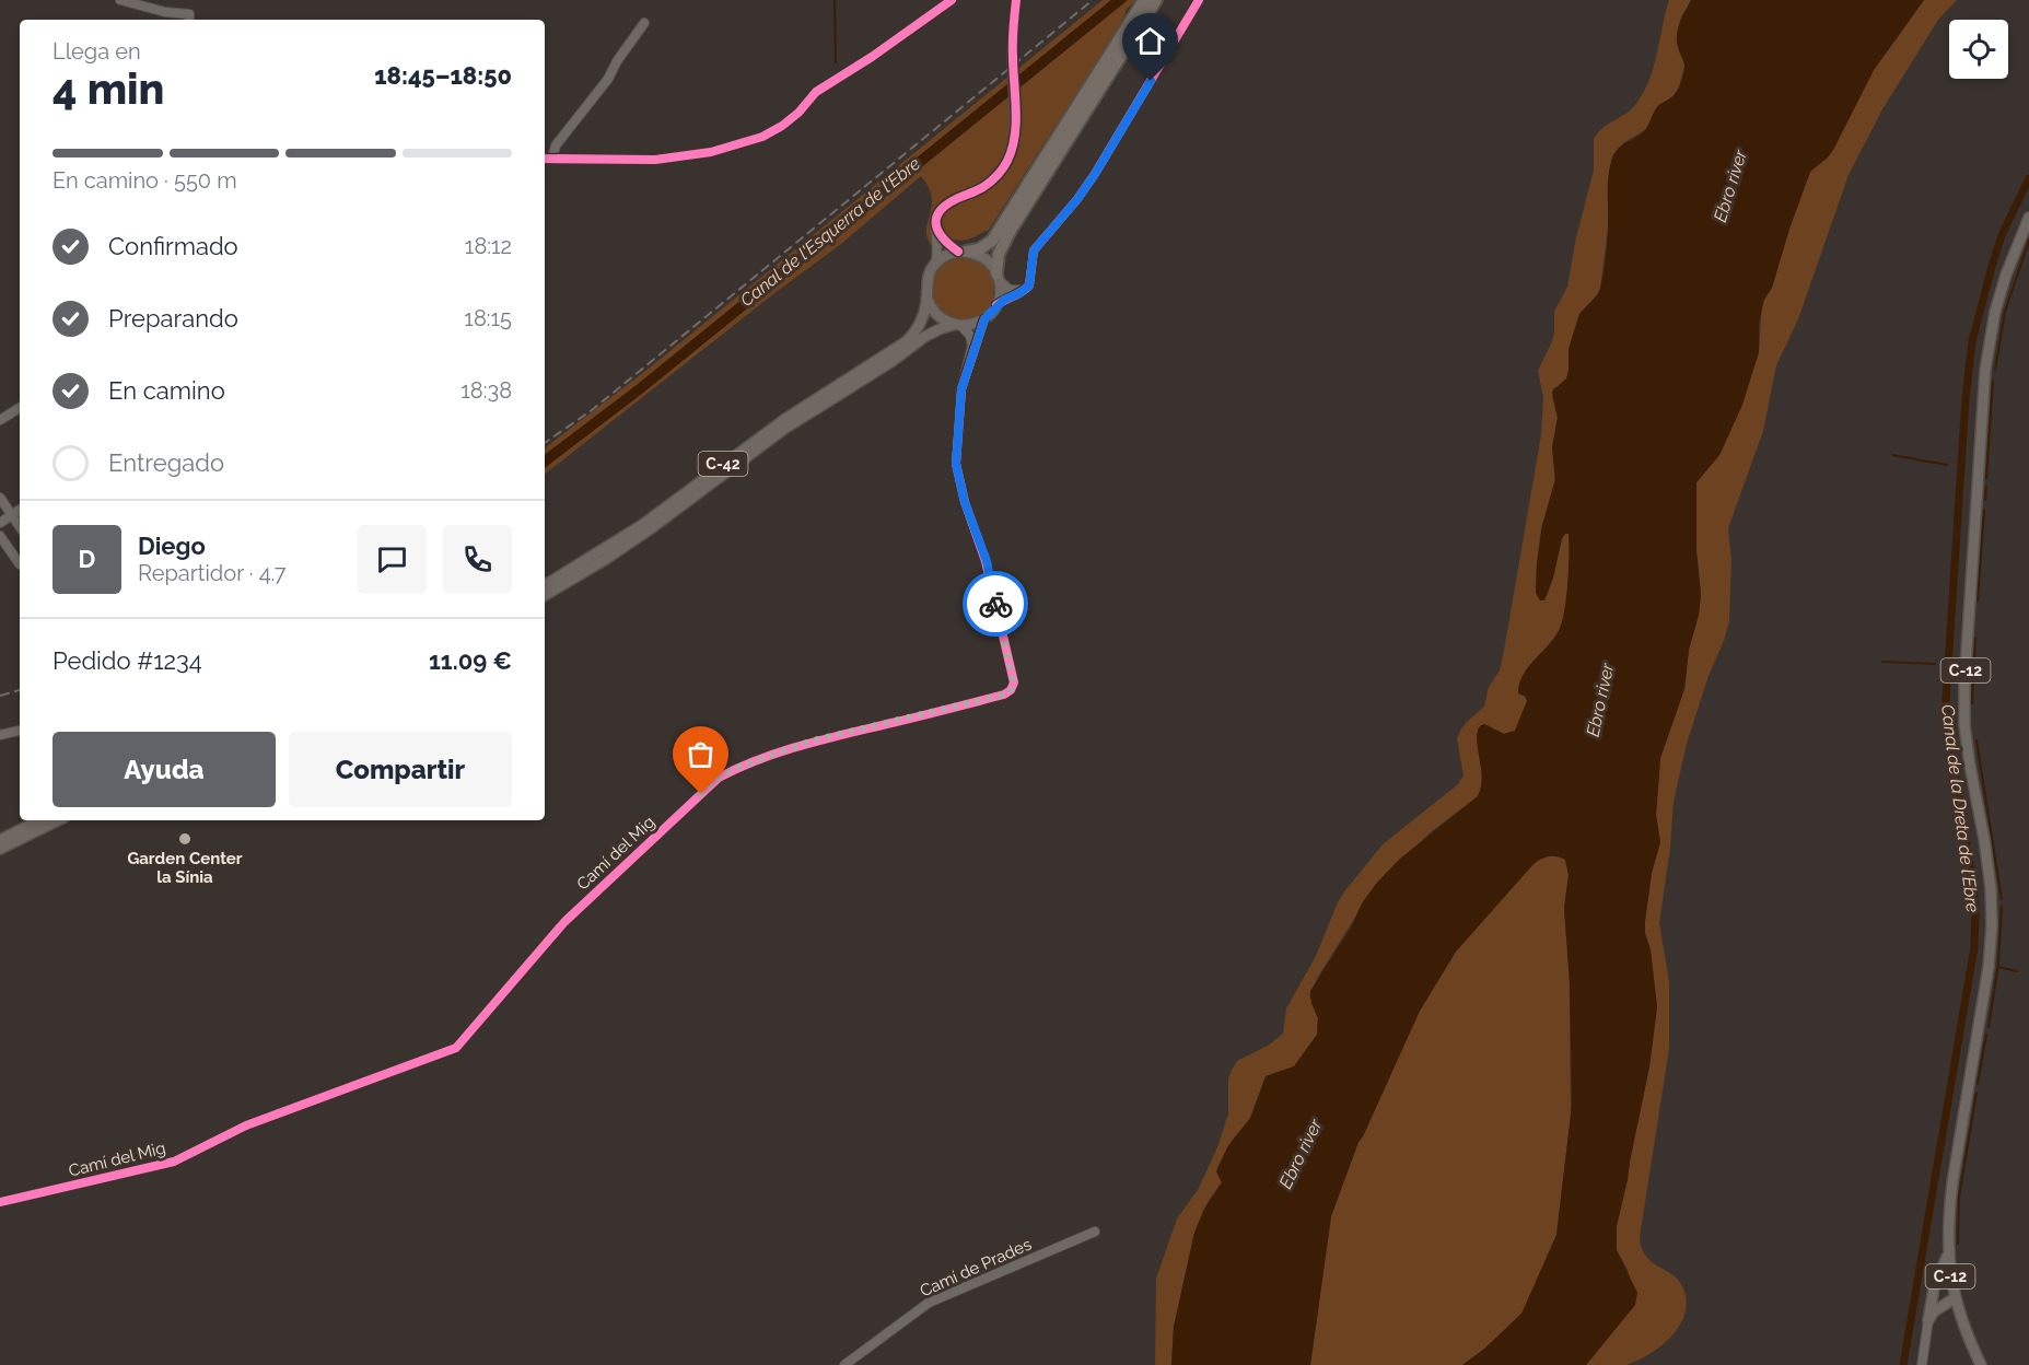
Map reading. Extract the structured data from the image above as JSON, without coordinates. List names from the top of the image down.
{
  "streets": {
    "main road": ["C-42", "C-12"],
    "street": ["Camí del Mig", "Camí de Prades"]
  },
  "water": ["Ebro river", "Canal de l'Esquerra de l'Ebre", "Canal de la Dreta de l'Ebre"],
  "places": ["Garden Center la Sínia"],
  "page": {
    "heading": ["4 min", "Llega en", "18:45–18:50"],
    "panel": [
      "Diego",
      "Repartidor · 4.7",
      "Pedido #1234",
      "11.09 €"
    ],
    "bar": "En camino · 550 m",
    "list": [
      ["Confirmado", "18:12"],
      ["Preparando", "18:15"],
      ["En camino", "18:38"],
      "Entregado"
    ],
    "round": "D",
    "buttons": ["Ayuda", "Compartir"]
  }
}
